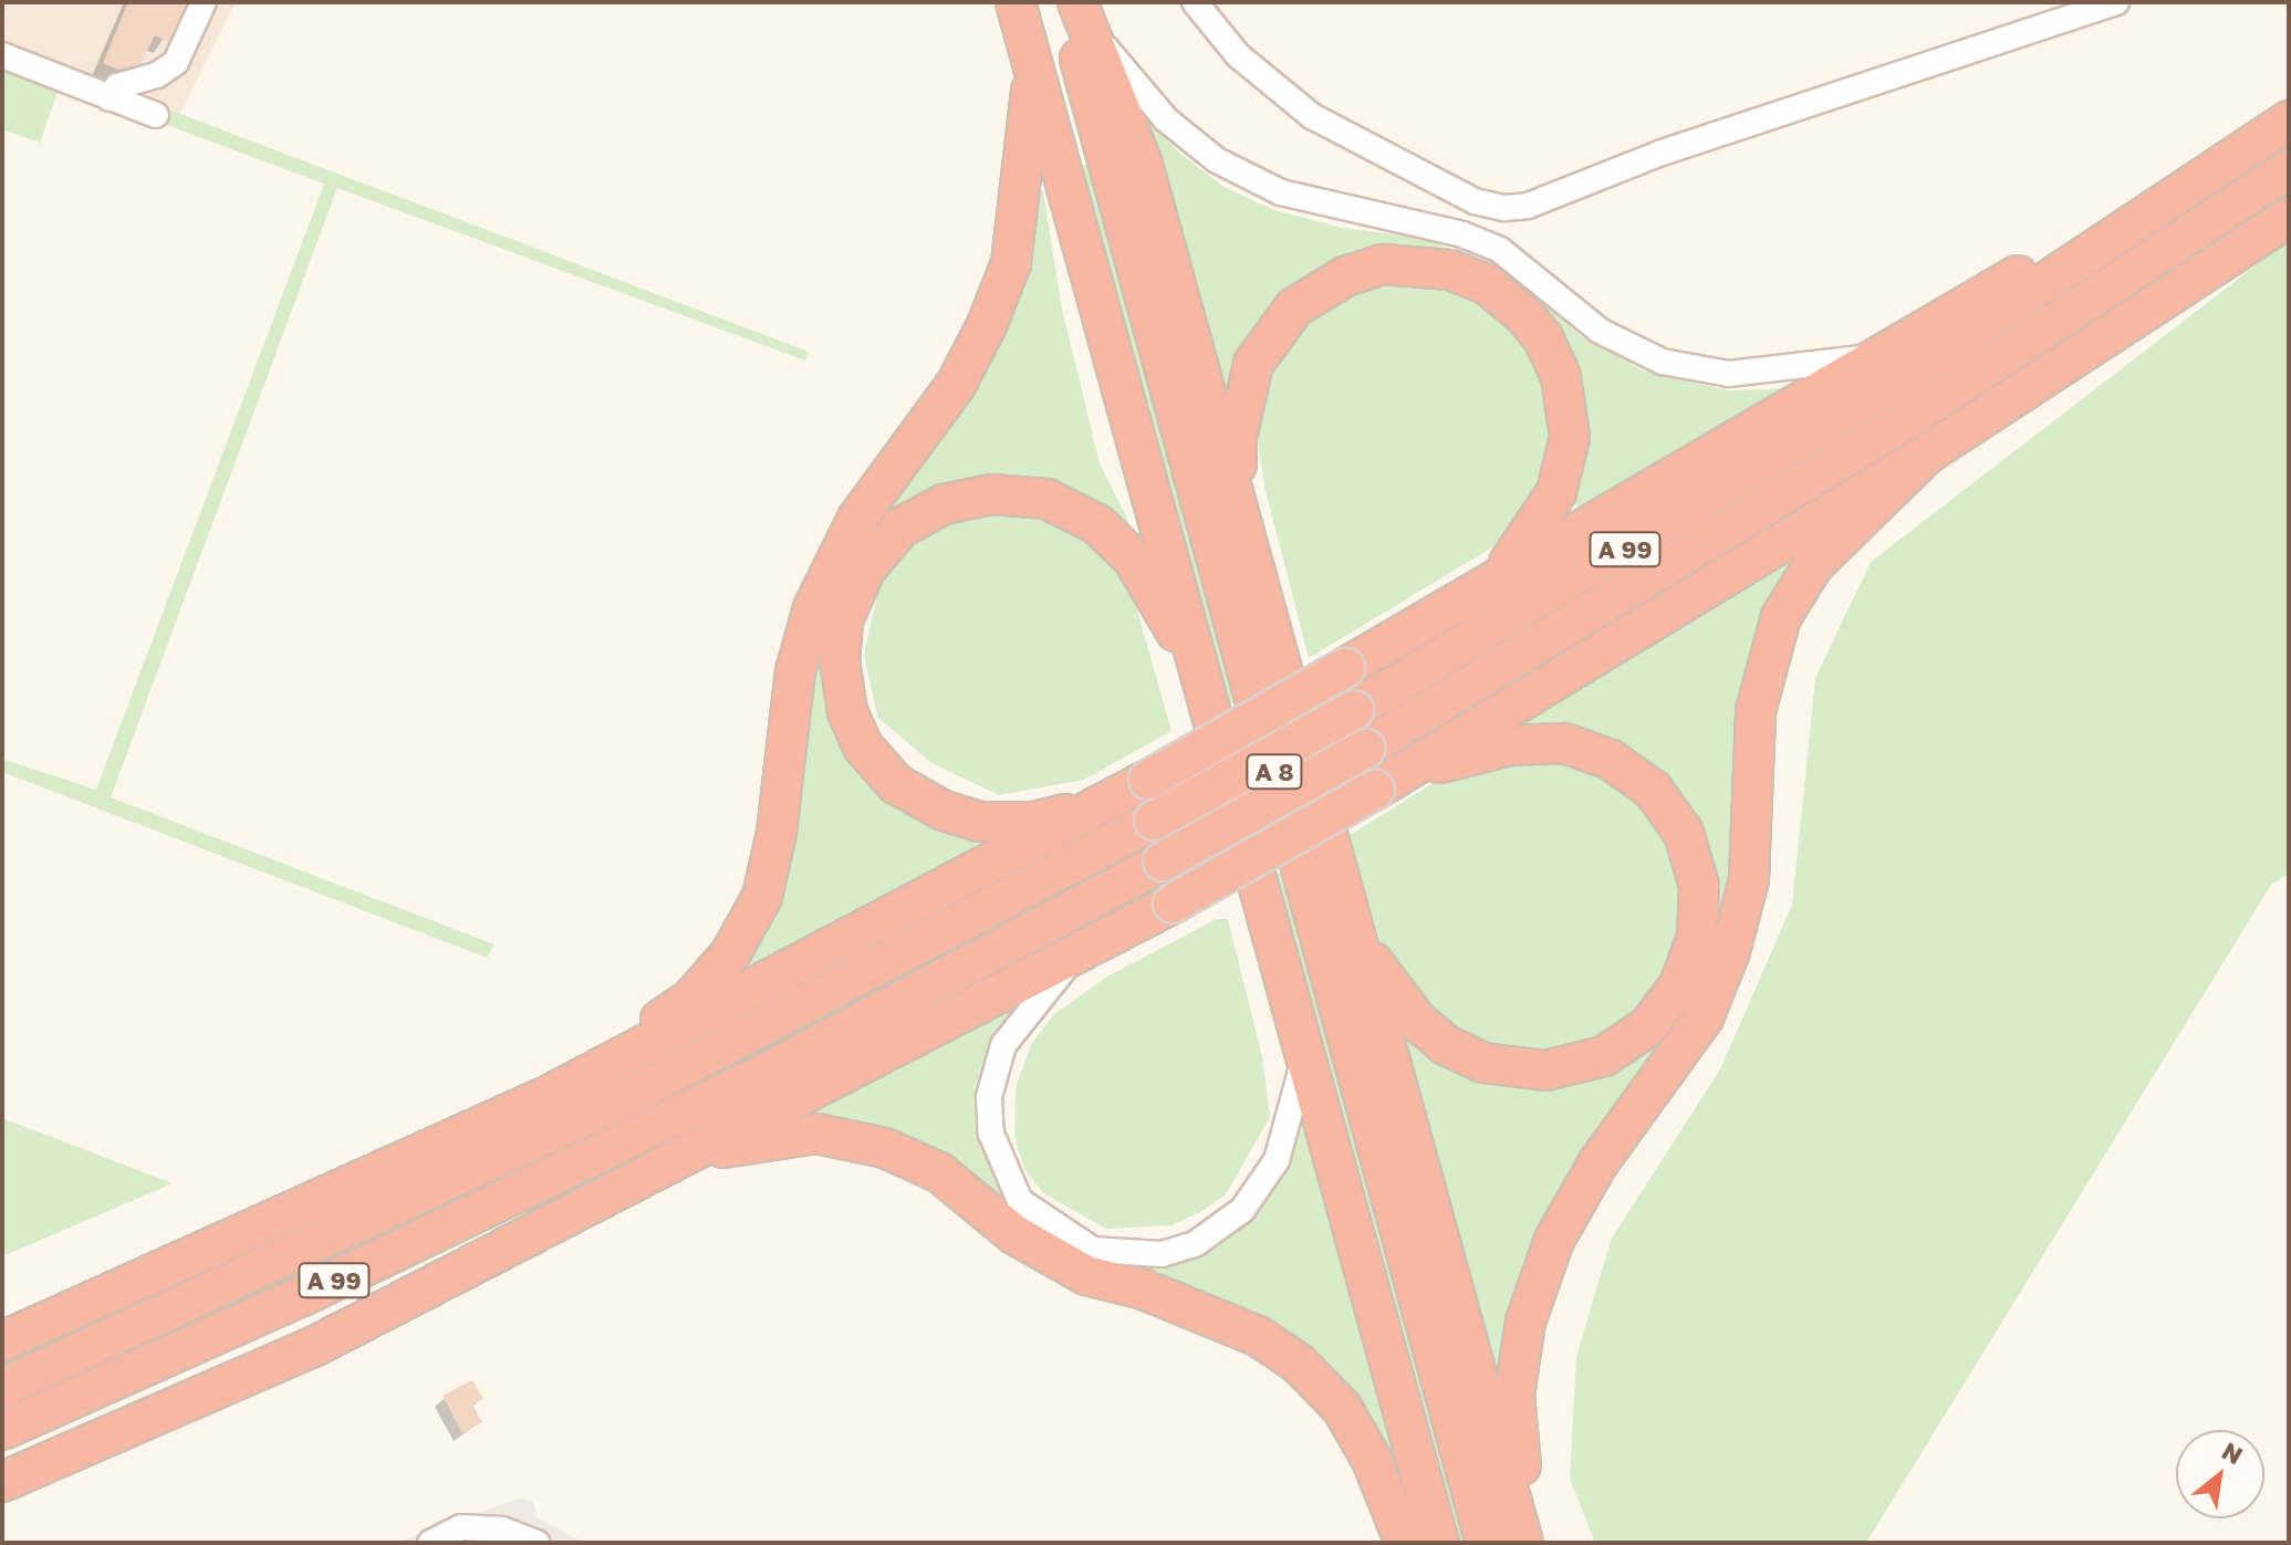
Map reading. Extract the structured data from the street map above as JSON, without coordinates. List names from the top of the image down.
{
  "streets": {
    "highway": ["A 99", "A 8"]
  },
  "north": "top right"
}
